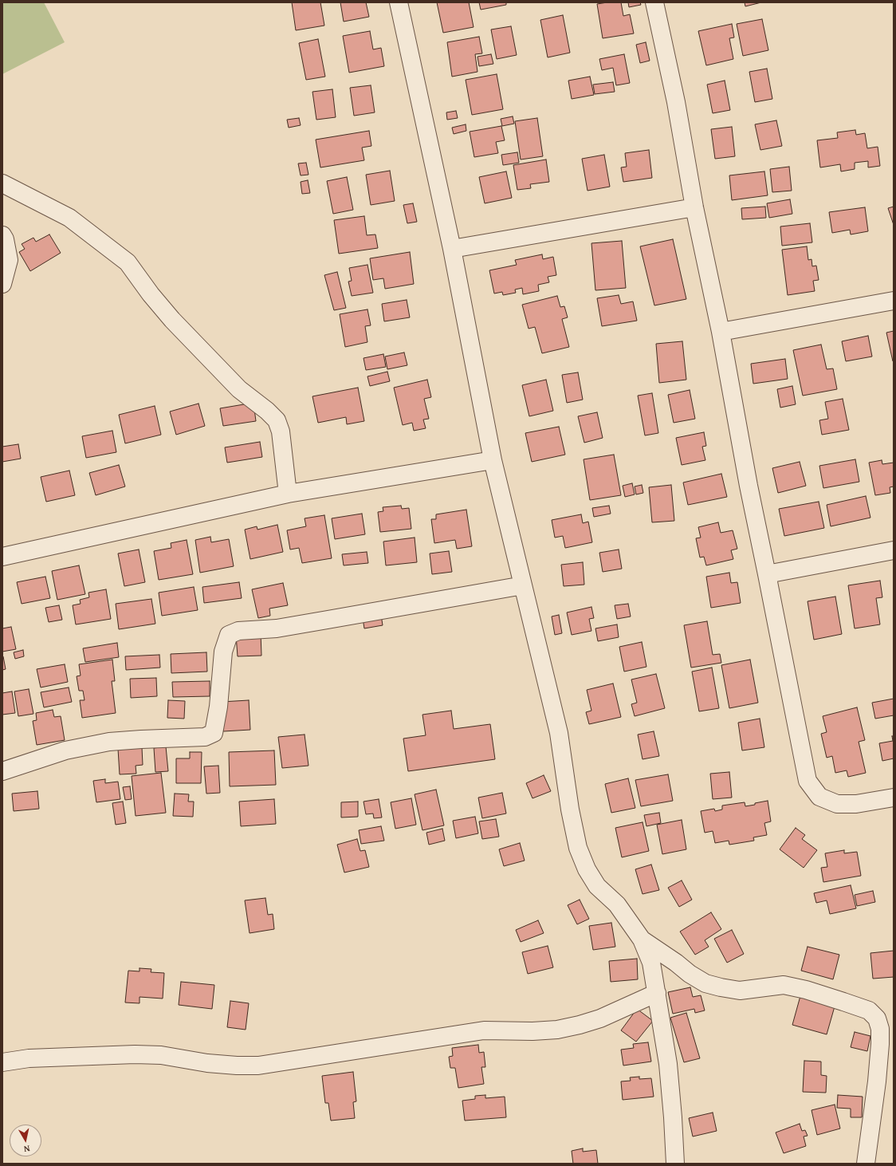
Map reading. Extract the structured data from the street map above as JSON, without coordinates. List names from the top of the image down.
{
  "north": "bottom"
}
